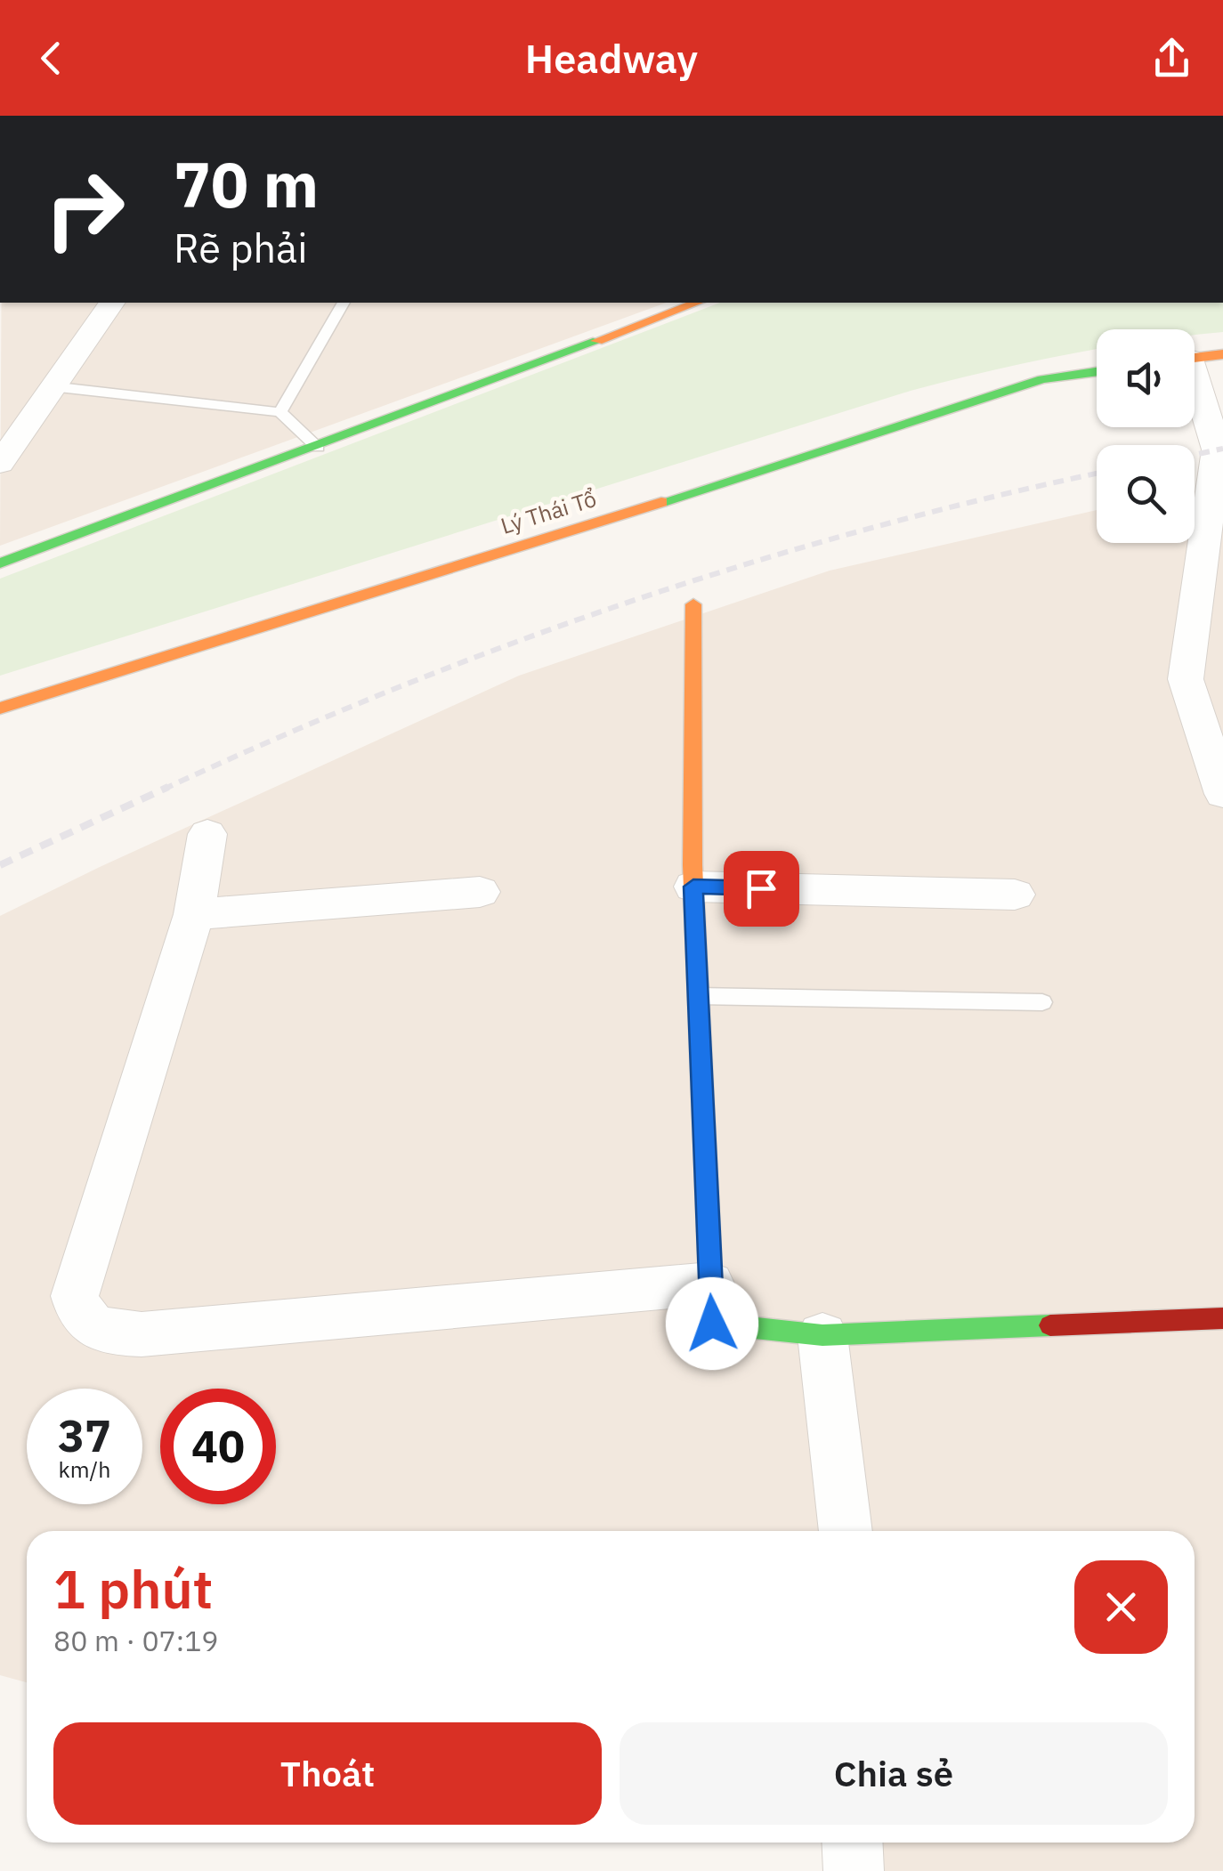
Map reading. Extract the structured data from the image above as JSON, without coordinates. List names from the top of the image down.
{
  "streets": {
    "main road": ["Lý Thái Tổ"]
  },
  "page": {
    "header": "Headway",
    "turn": ["70 m", "Rẽ phải"],
    "speed": "37 km/h",
    "limit": "40",
    "heading": ["1 phút", "80 m · 07:19"],
    "buttons": ["Thoát", "Chia sẻ"]
  }
}
